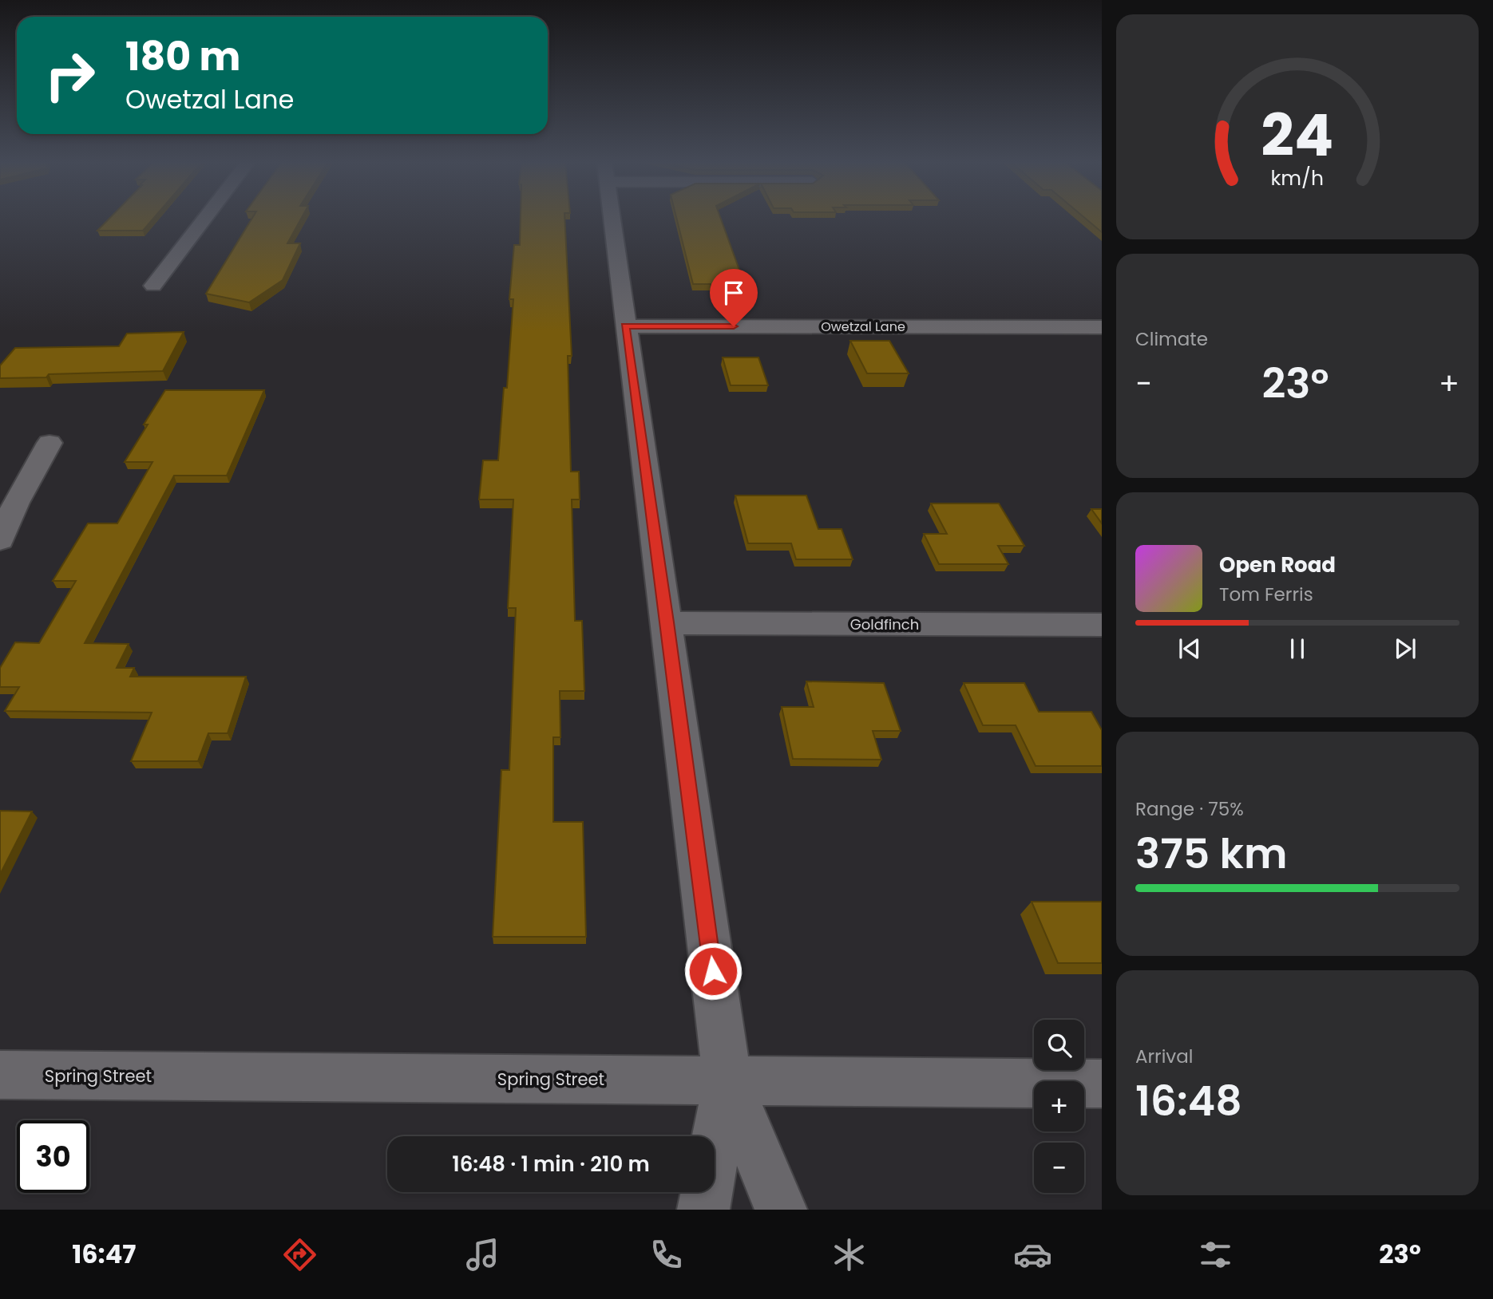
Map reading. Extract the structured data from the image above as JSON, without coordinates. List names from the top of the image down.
{
  "streets": {
    "street": ["Owetzal Lane", "Goldfinch", "Spring Street"]
  },
  "page": {
    "turn": ["180 m", "Owetzal Lane"],
    "tile": [
      "Climate",
      ["Range · 75%", "375 km"],
      ["Arrival", "16:48"]
    ],
    "heat": ["−", "23°", "+"],
    "song": ["Open Road", "Tom Ferris"],
    "map_buttons": ["+", "−"],
    "limit": "30",
    "trip": "16:48 · 1 min · 210 m",
    "tabs": ["16:47", "23°"],
    "gauge": ["24", "km/h"]
  }
}
